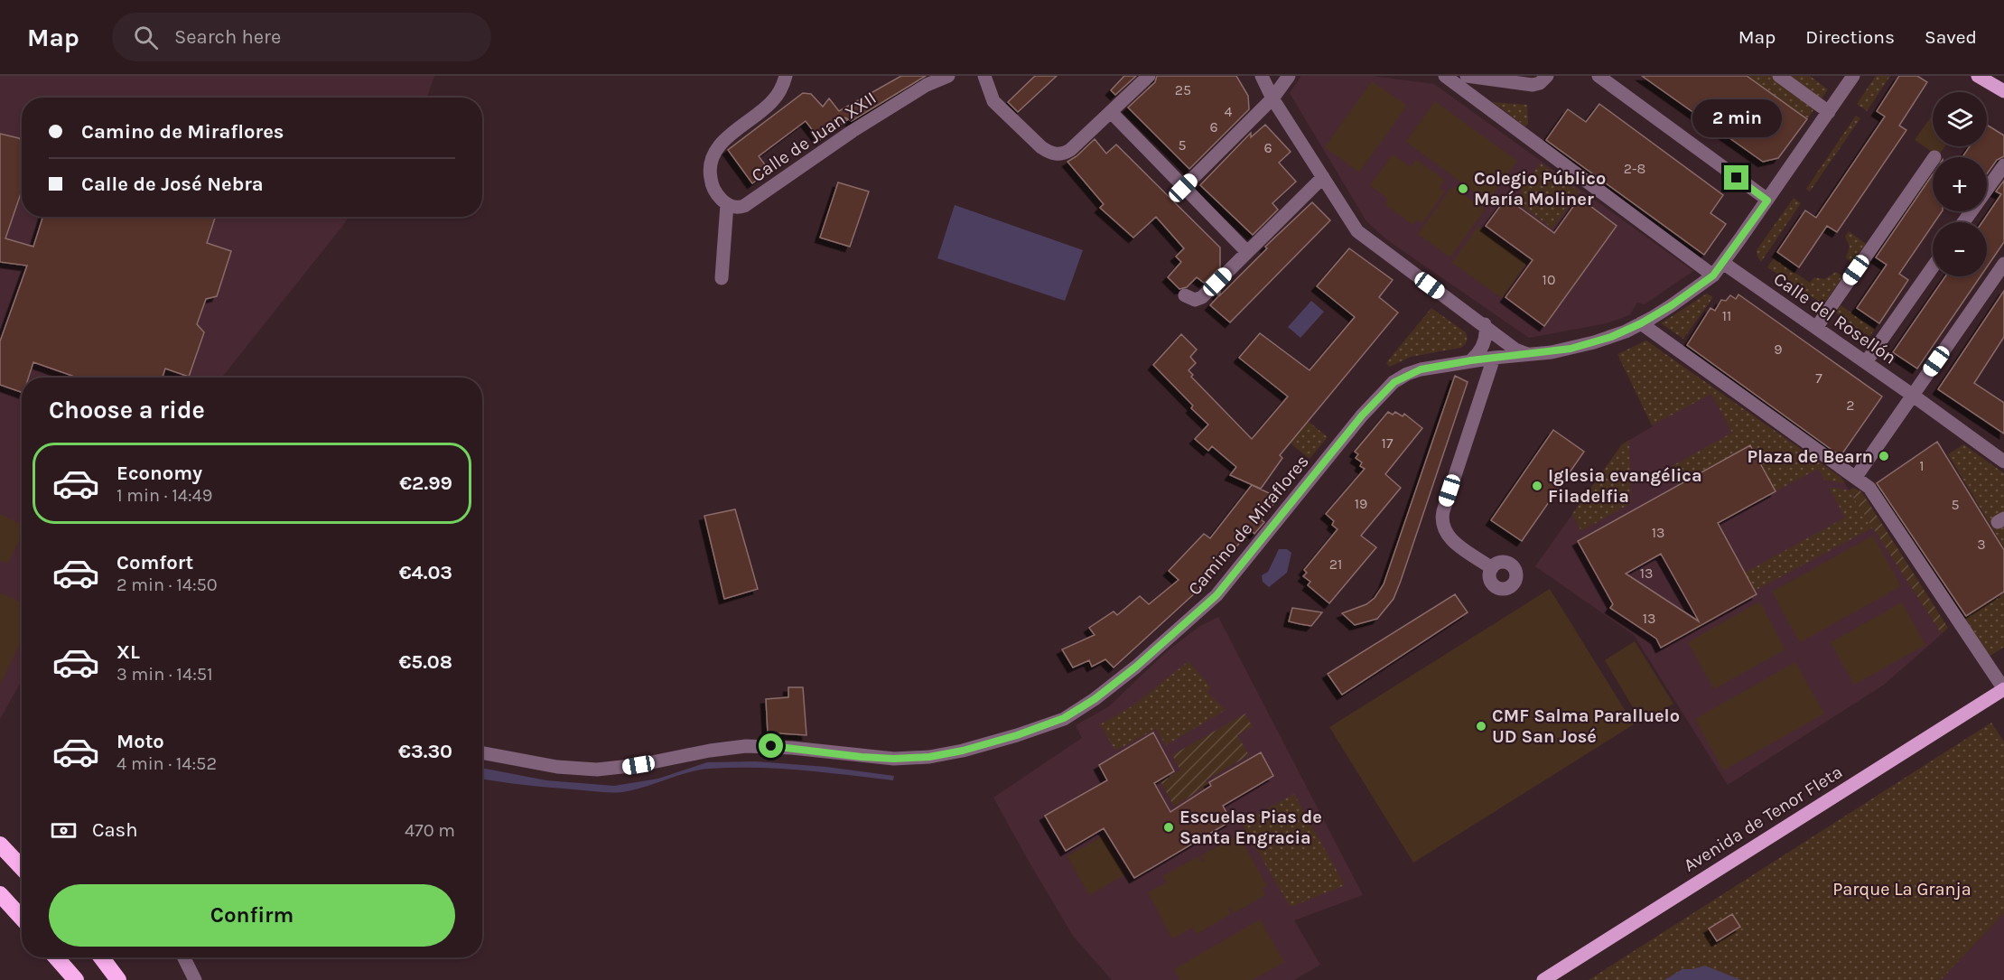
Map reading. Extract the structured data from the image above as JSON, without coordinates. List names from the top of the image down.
{
  "streets": {
    "main road": ["Avenida de Tenor Fleta"],
    "street": ["Calle de Juan XXII", "Calle del Rosellón", "Camino de Miraflores"]
  },
  "crossings": [
    ["Calle del Rosellón", "Camino de Miraflores"]
  ],
  "parks": ["Parque La Granja"],
  "places": [
    "Colegio Público María Moliner",
    "Plaza de Bearn",
    "Iglesia evangélica Filadelfia",
    "CMF Salma Paralluelo UD San José",
    "Escuelas Pias de Santa Engracia"
  ],
  "house_numbers": [
    "25",
    "4",
    "6",
    "5",
    "6",
    "2-8",
    "10",
    "11",
    "9",
    "7",
    "2",
    "17",
    "1",
    "19",
    "5",
    "13",
    "3",
    "21",
    "13",
    "13"
  ],
  "page": {
    "header": "Map",
    "search": "Search here",
    "nav": ["Map", "Directions", "Saved"],
    "map_buttons": ["+", "−"],
    "banner": ["Camino de Miraflores", "Calle de José Nebra"],
    "bubble": "2 min",
    "heading": "Choose a ride",
    "list": [
      {
        "name": "Economy",
        "note": "1 min · 14:49",
        "value": "€2.99"
      },
      {
        "name": "Comfort",
        "note": "2 min · 14:50",
        "value": "€4.03"
      },
      {
        "name": "XL",
        "note": "3 min · 14:51",
        "value": "€5.08"
      },
      {
        "name": "Moto",
        "note": "4 min · 14:52",
        "value": "€3.30"
      }
    ],
    "pay": ["Cash", "470 m"],
    "buttons": "Confirm"
  }
}
